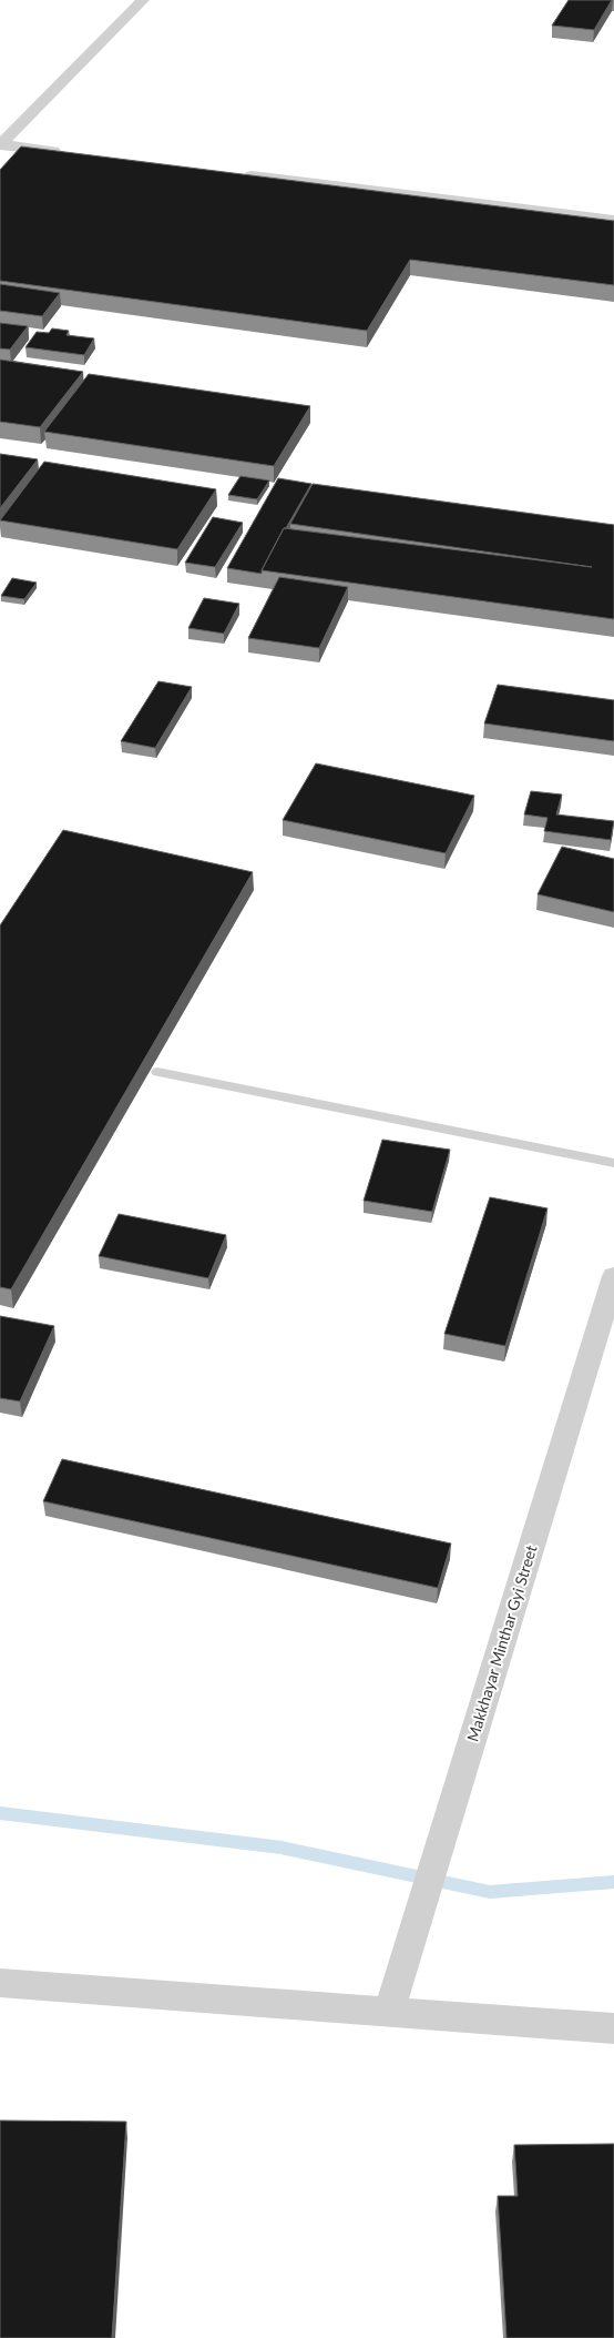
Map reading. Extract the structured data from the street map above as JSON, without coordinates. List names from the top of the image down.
{
  "streets": {
    "street": ["Makkhayar Minthar Gyi Street"]
  }
}
